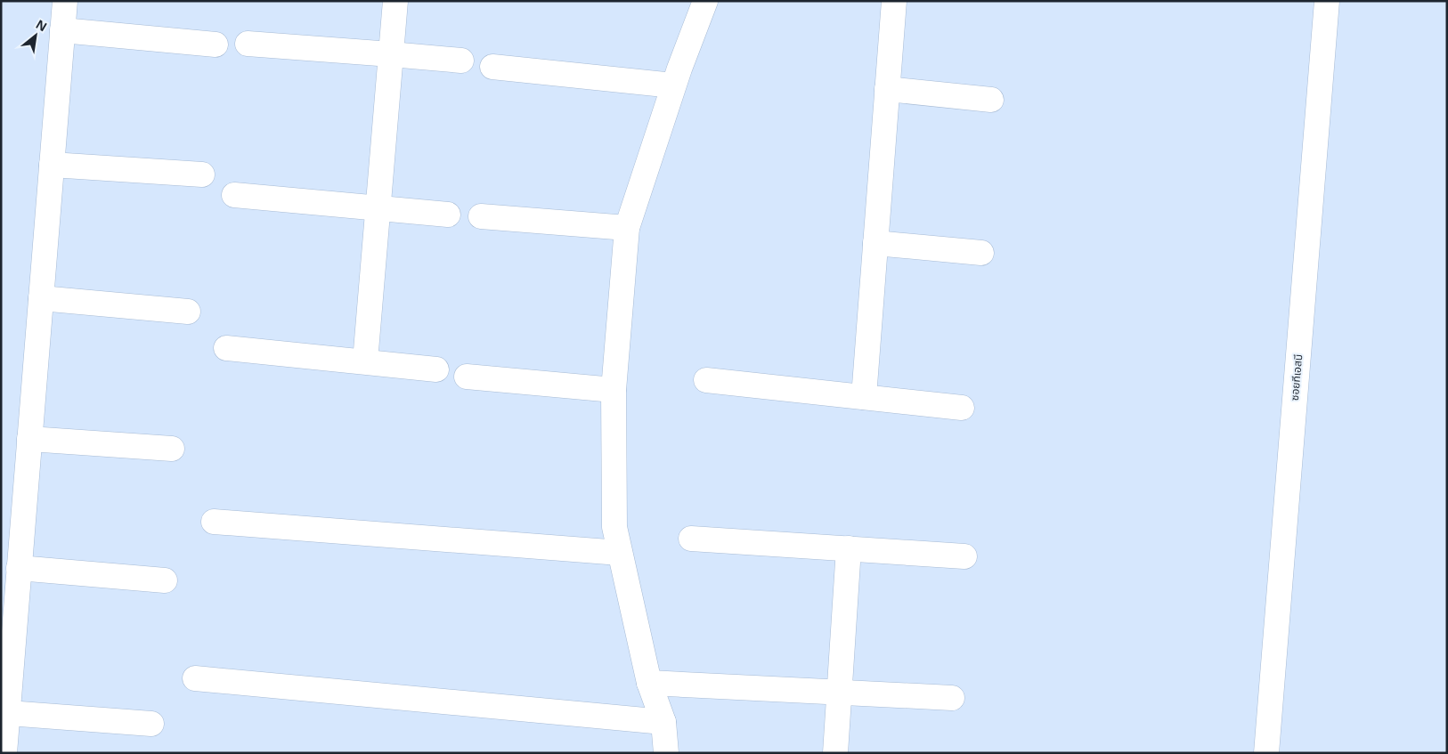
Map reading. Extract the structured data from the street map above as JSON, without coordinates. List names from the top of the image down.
{
  "streets": {
    "street": ["ซอยทีเอสบี"]
  },
  "north": "top right"
}
